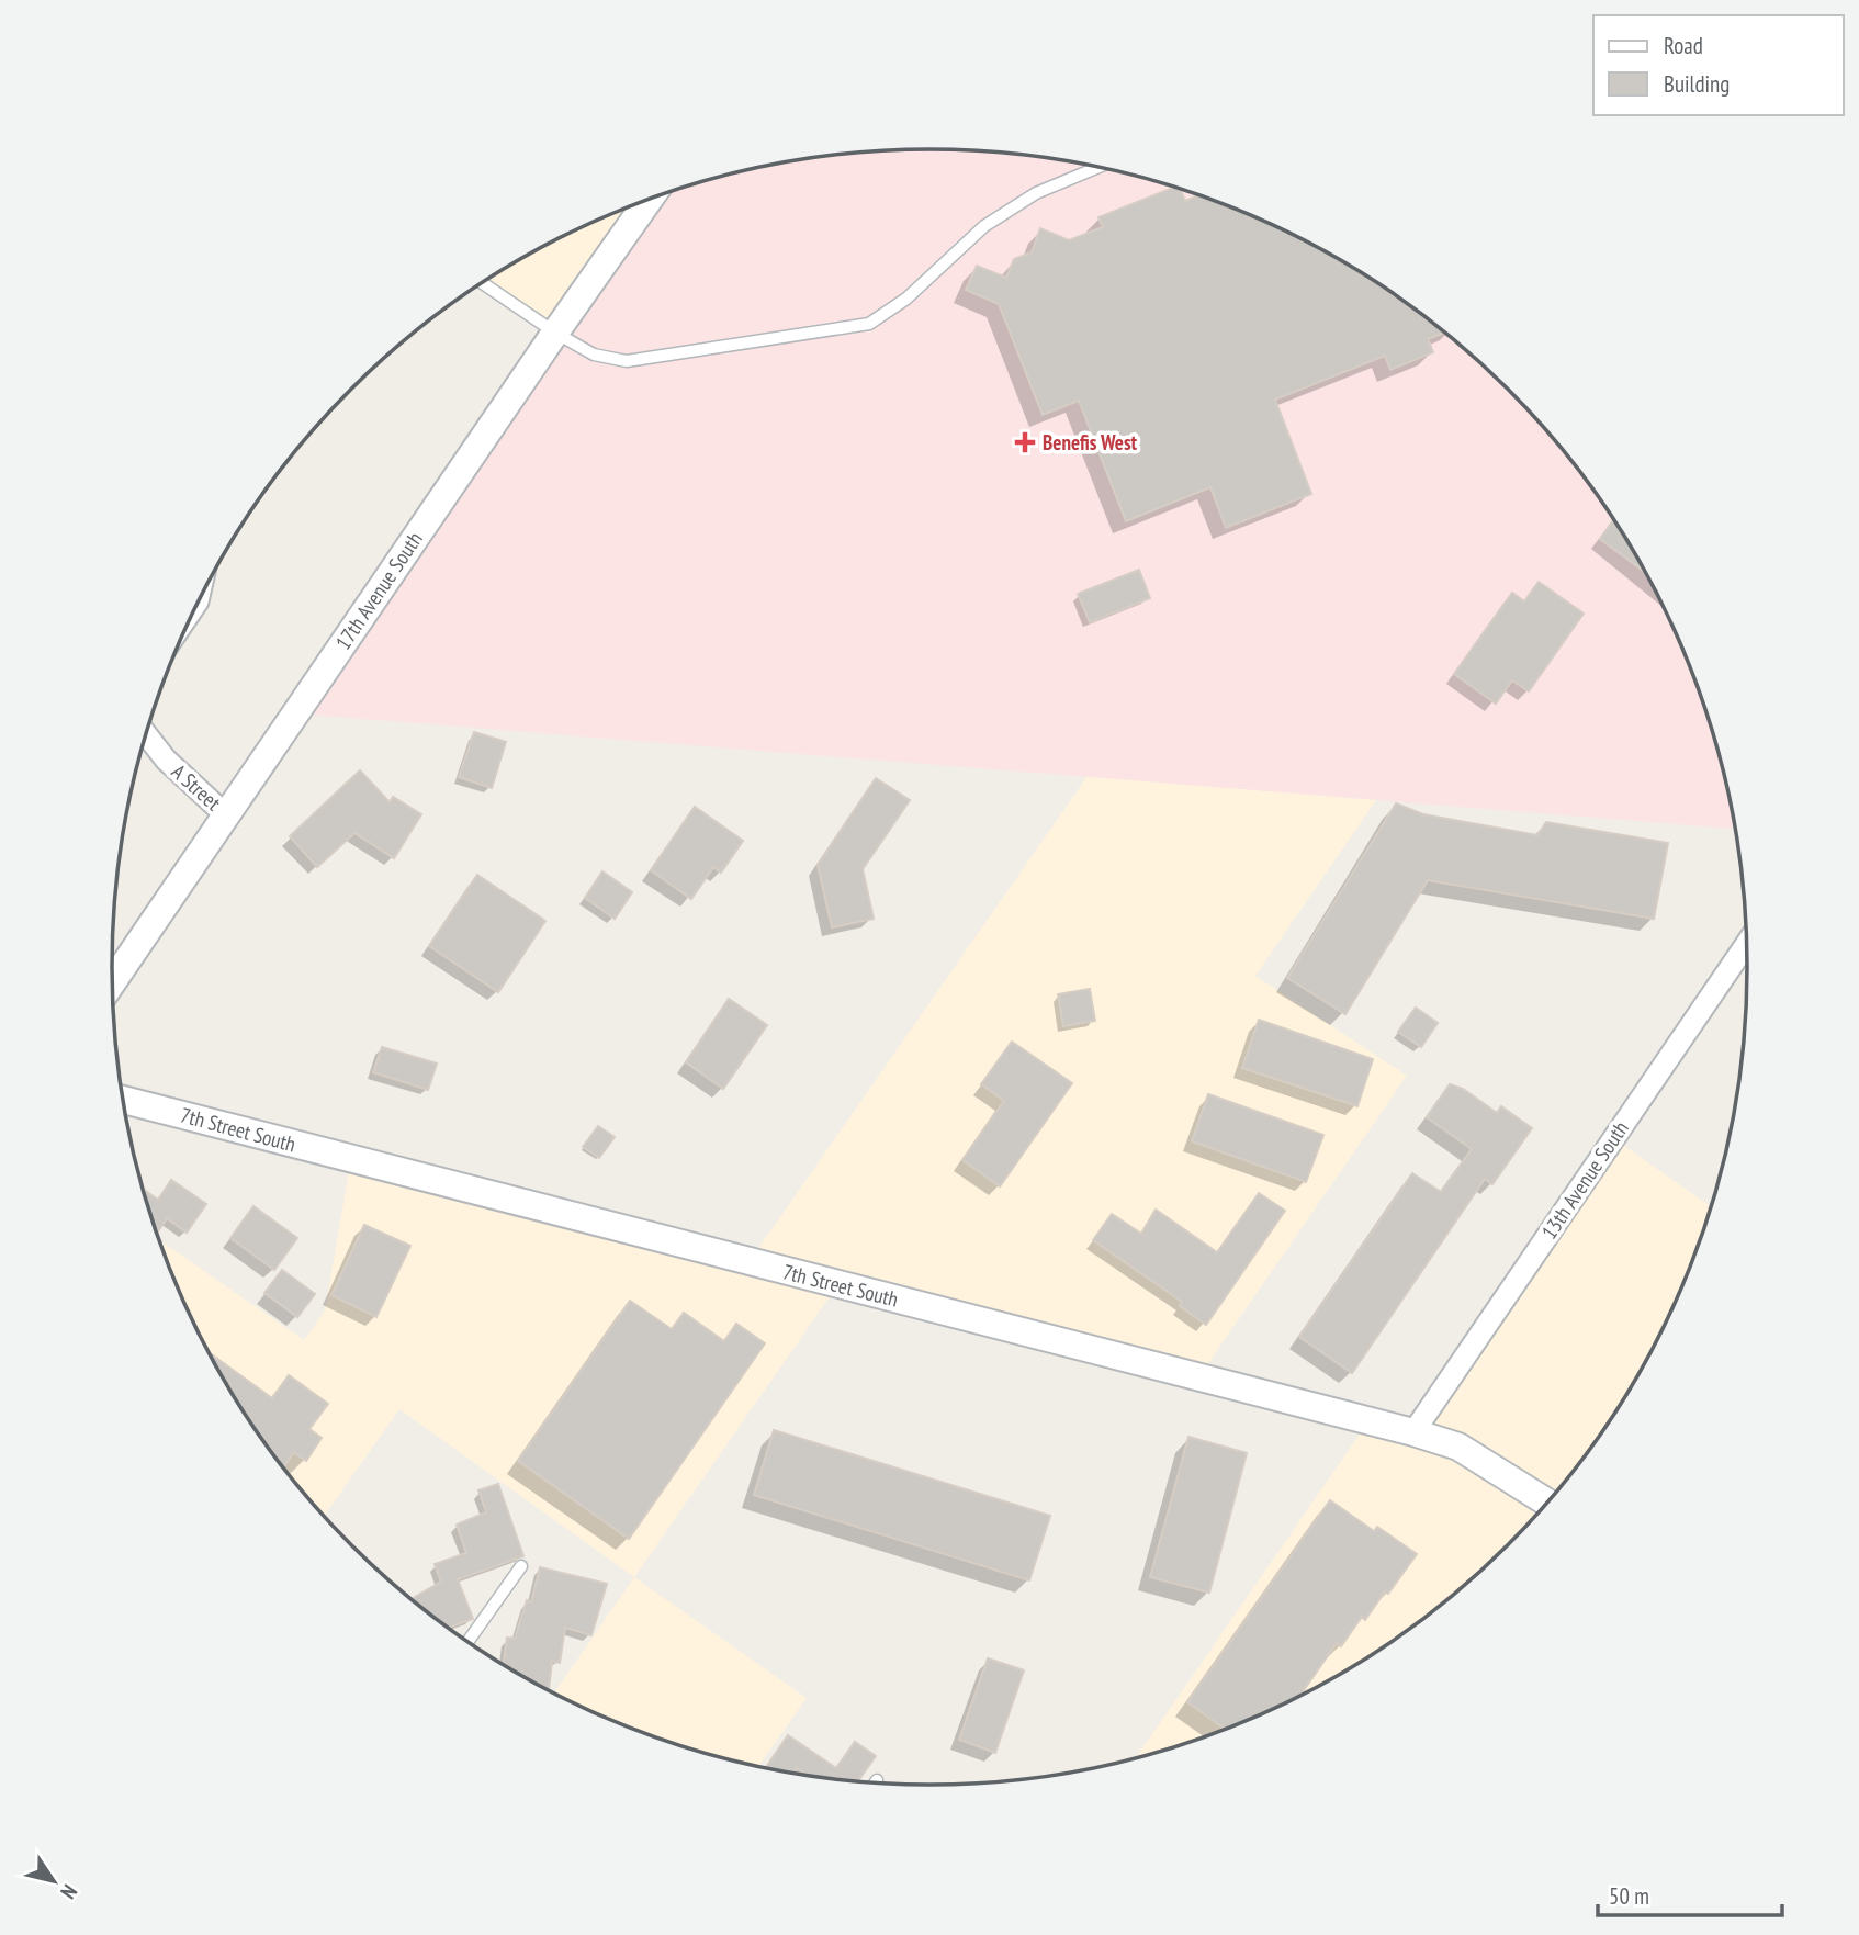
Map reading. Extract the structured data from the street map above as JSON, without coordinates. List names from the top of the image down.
{
  "streets": {
    "street": [
      "17th Avenue South",
      "A Street",
      "7th Street South",
      "13th Avenue South"
    ]
  },
  "crossings": [
    ["17th Avenue South", "A Street"],
    ["7th Street South", "13th Avenue South"]
  ],
  "places": {
    "health": ["Benefis West"]
  },
  "legend": ["Road", "Building"],
  "scale_bar": "50 m",
  "north": "bottom right"
}
